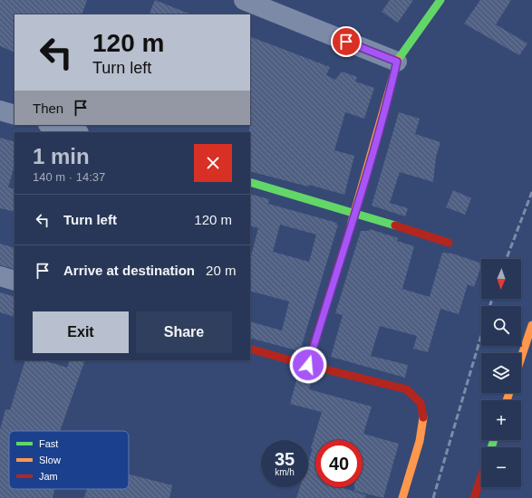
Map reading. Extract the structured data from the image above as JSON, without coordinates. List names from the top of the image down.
{
  "legend": ["Fast", "Slow", "Jam"],
  "north": "bottom",
  "page": {
    "turn": ["120 m", "Turn left"],
    "then": "Then",
    "heading": ["1 min", "140 m · 14:37"],
    "list": [
      {
        "name": "Turn left",
        "value": "120 m"
      },
      {
        "name": "Arrive at destination",
        "value": "20 m"
      }
    ],
    "map_buttons": ["+", "−"],
    "buttons": ["Exit", "Share"],
    "speed": "35 km/h",
    "limit": "40"
  }
}
